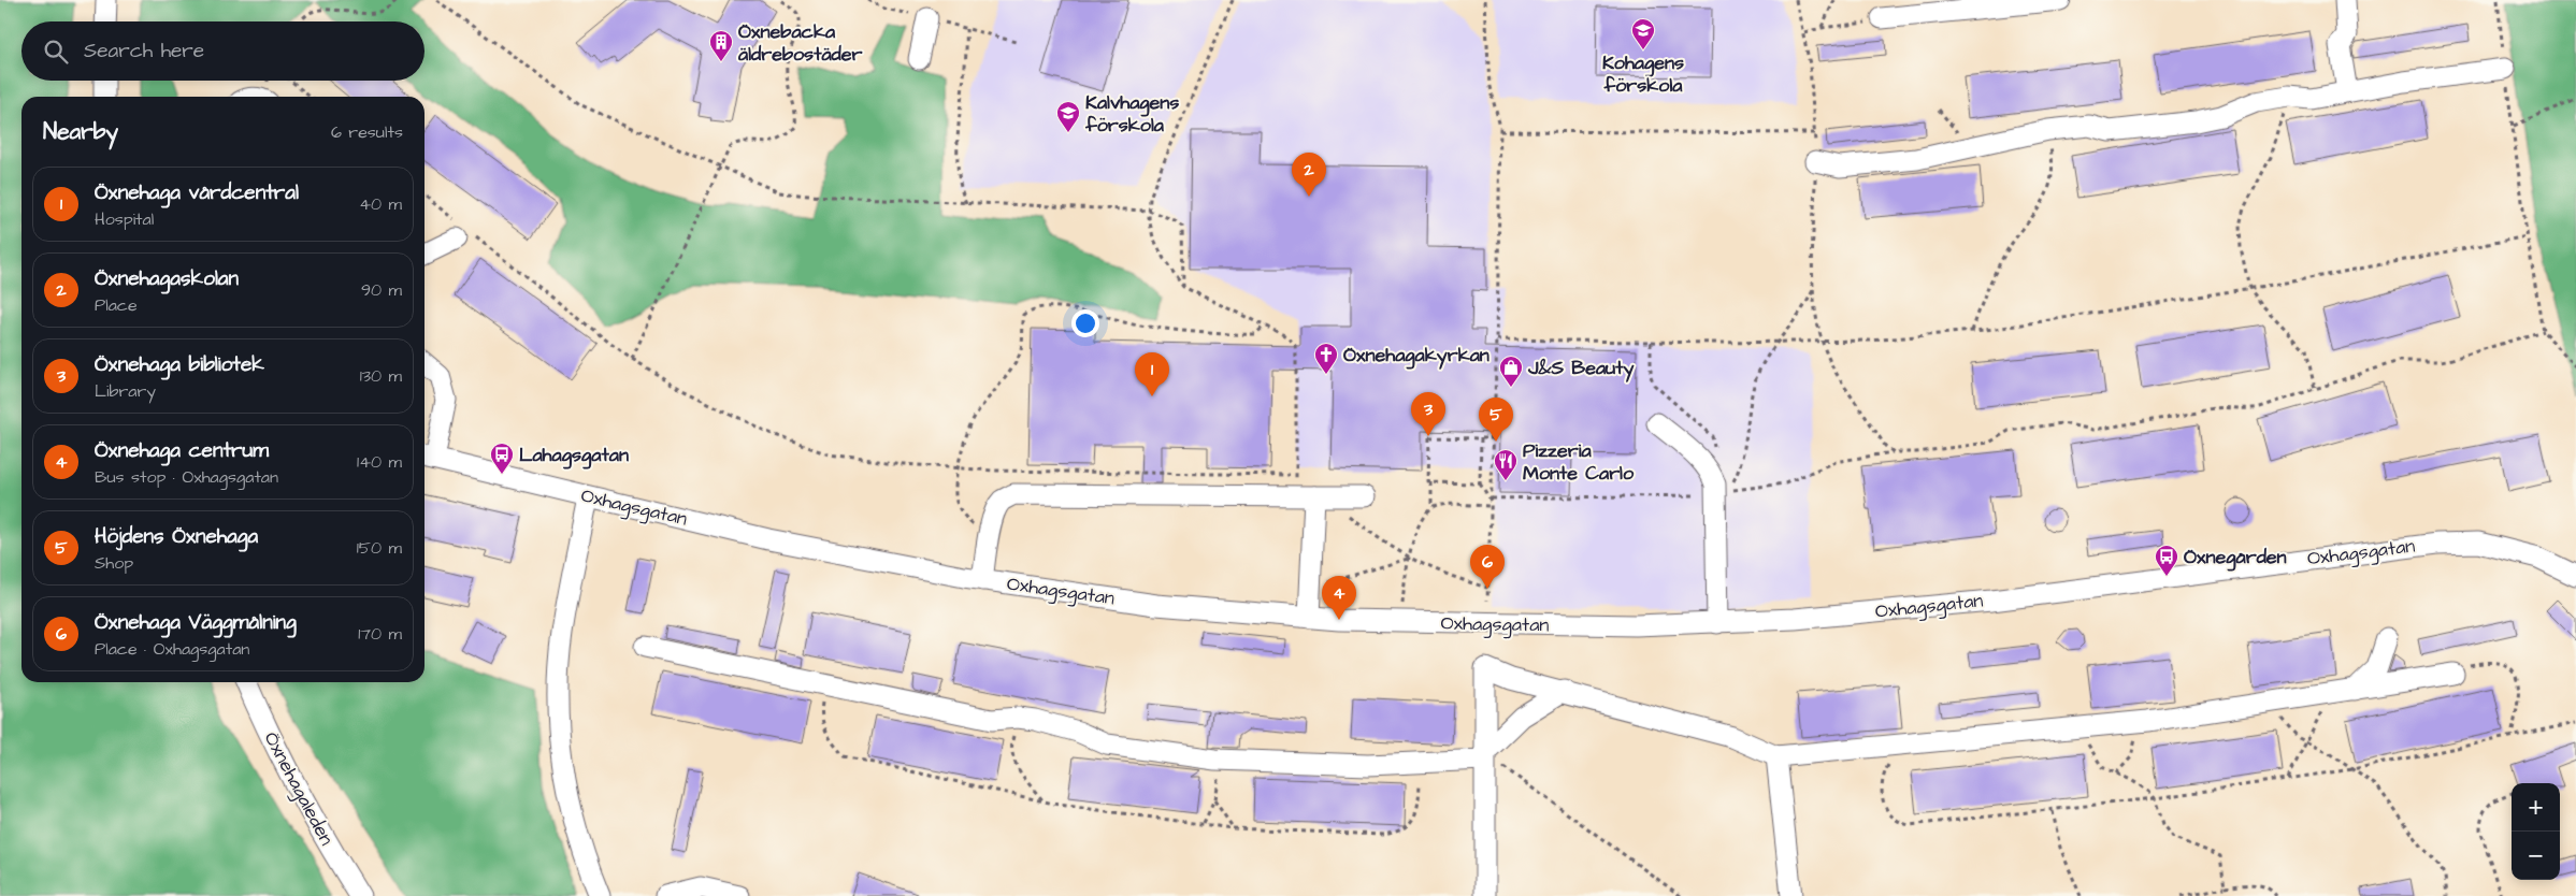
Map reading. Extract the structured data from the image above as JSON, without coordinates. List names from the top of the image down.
{
  "streets": {
    "street": ["Oxhagsgatan", "Öxnehagaleden"]
  },
  "places": {
    "school or university": ["Kohagens förskola", "Kalvhagens förskola"],
    "building": ["Öxnebacka äldrebostäder"],
    "church": ["Öxnehagakyrkan"],
    "shop": ["J&S Beauty"],
    "bus stop": ["Lahagsgatan", "Öxnegården"],
    "restaurant": ["Pizzeria Monte Carlo"]
  },
  "page": {
    "search": "Search here",
    "heading": ["Nearby", "6 results"],
    "pins": [
      "2",
      "1",
      "3",
      "5",
      "6",
      "4"
    ],
    "list": [
      {
        "mark": "1",
        "name": "Öxnehaga vårdcentral",
        "note": "Hospital",
        "value": "40 m"
      },
      {
        "mark": "2",
        "name": "Öxnehagaskolan",
        "note": "Place",
        "value": "90 m"
      },
      {
        "mark": "3",
        "name": "Öxnehaga bibliotek",
        "note": "Library",
        "value": "130 m"
      },
      {
        "mark": "4",
        "name": "Öxnehaga centrum",
        "note": "Bus stop · Oxhagsgatan",
        "value": "140 m"
      },
      {
        "mark": "5",
        "name": "Höjdens Öxnehaga",
        "note": "Shop",
        "value": "150 m"
      },
      {
        "mark": "6",
        "name": "Öxnehaga Väggmålning",
        "note": "Place · Oxhagsgatan",
        "value": "170 m"
      }
    ],
    "map_buttons": ["+", "−"]
  }
}
